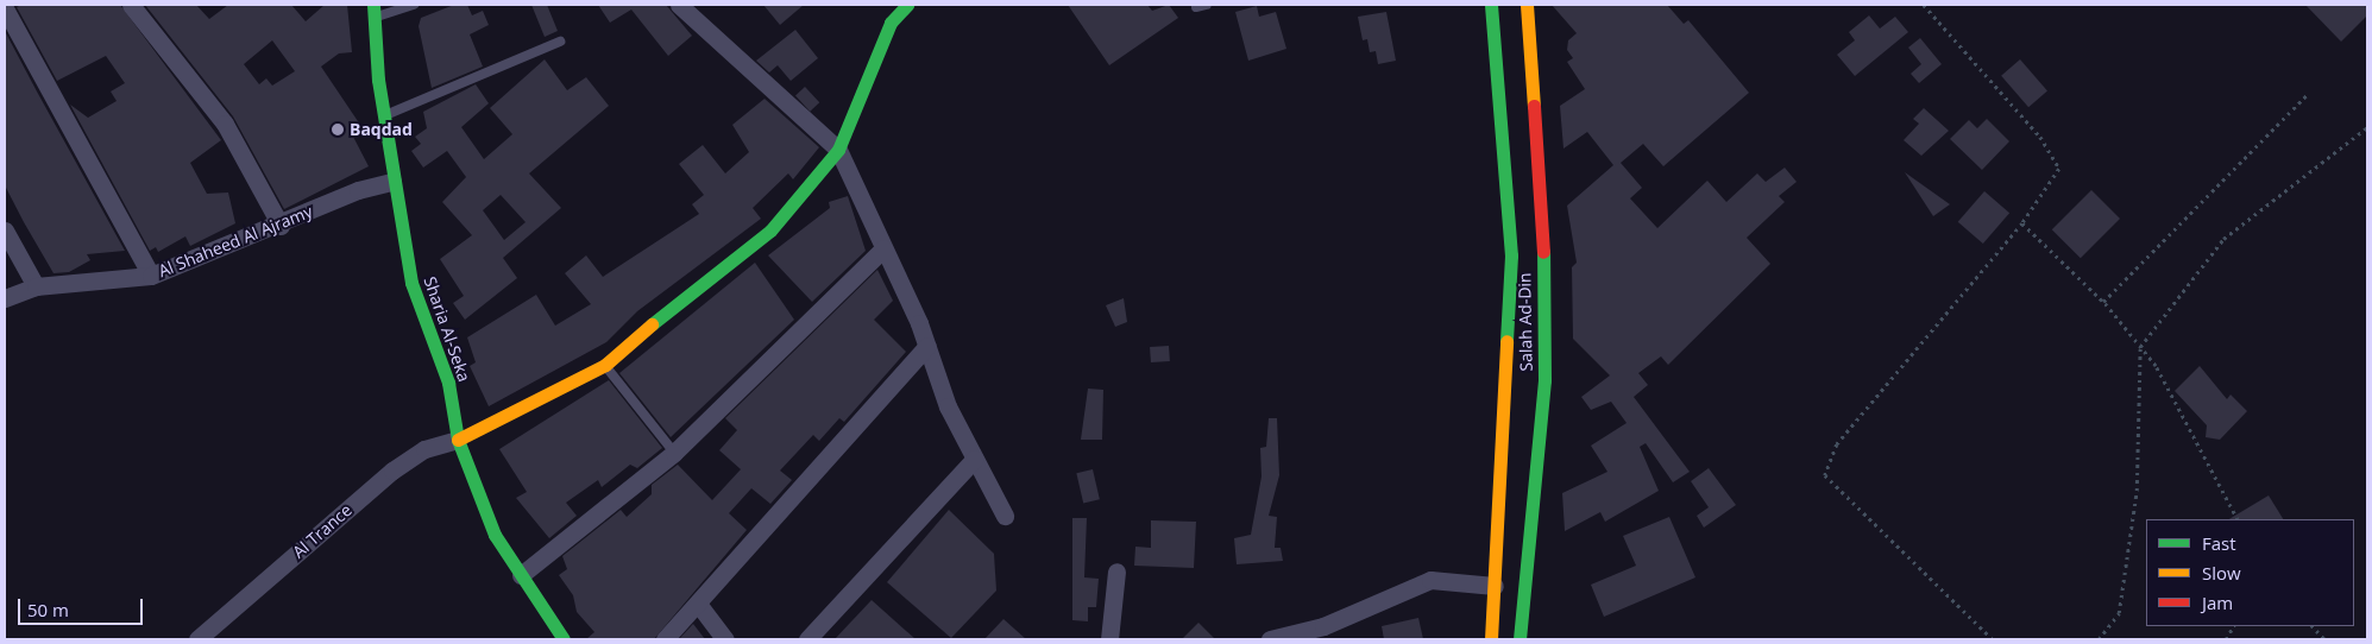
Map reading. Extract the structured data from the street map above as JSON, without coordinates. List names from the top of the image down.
{
  "streets": {
    "main road": ["Salah Ad-Din", "Sharia Al-Seka"],
    "street": ["Al Shaheed Al Ajramy", "Al Trance"]
  },
  "crossings": [
    ["Al Shaheed Al Ajramy", "Sharia Al-Seka"],
    ["Sharia Al-Seka", "Al Trance"]
  ],
  "places": ["Baqdad"],
  "legend": ["Fast", "Slow", "Jam"],
  "scale_bar": "50 m"
}
